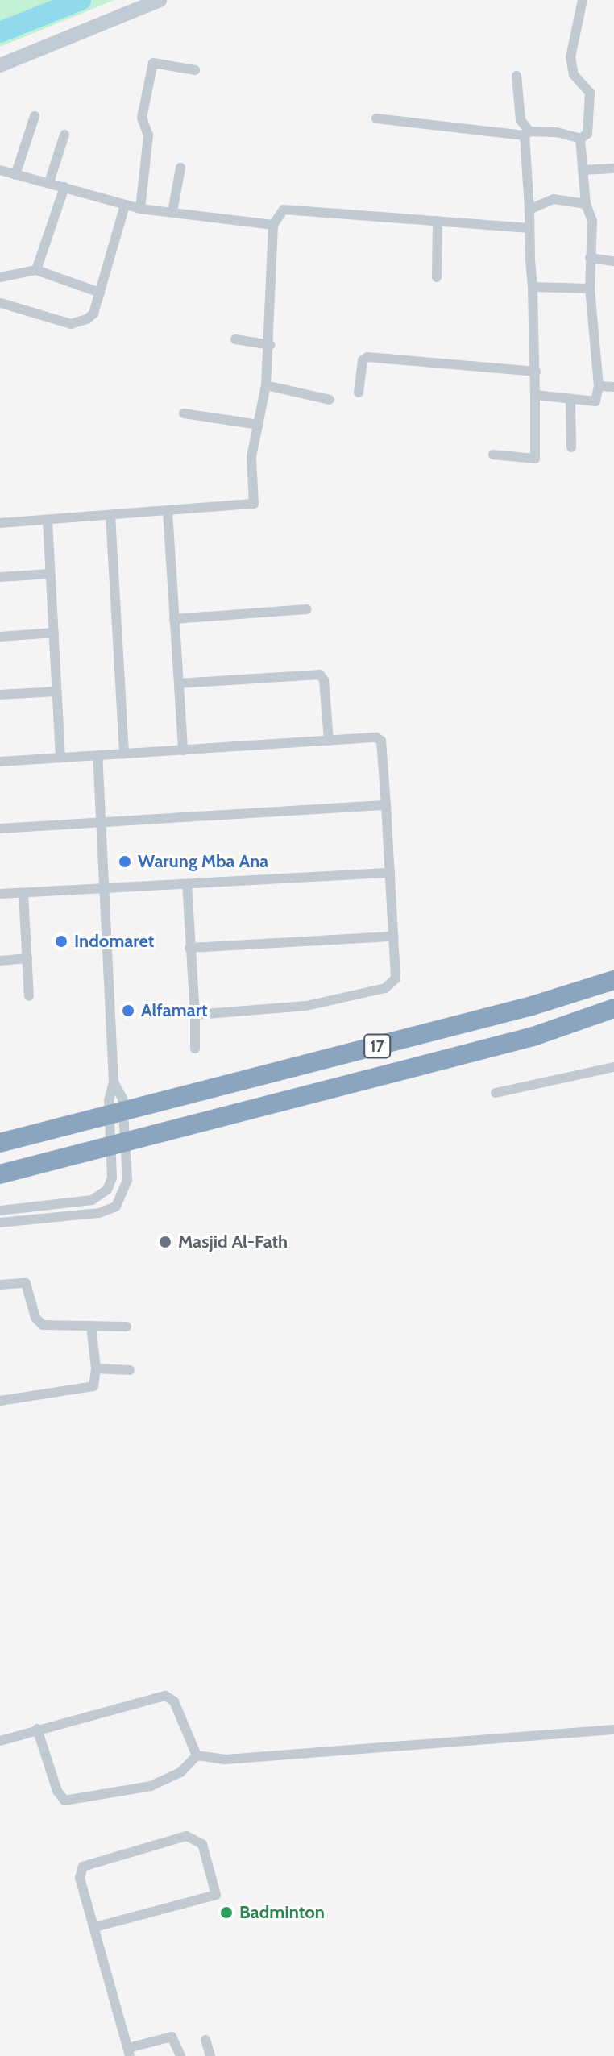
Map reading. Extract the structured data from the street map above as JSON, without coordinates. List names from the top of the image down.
{
  "streets": {
    "highway": ["17"]
  },
  "places": [
    "Warung Mba Ana",
    "Indomaret",
    "Alfamart",
    "Masjid Al-Fath",
    "Badminton"
  ]
}
